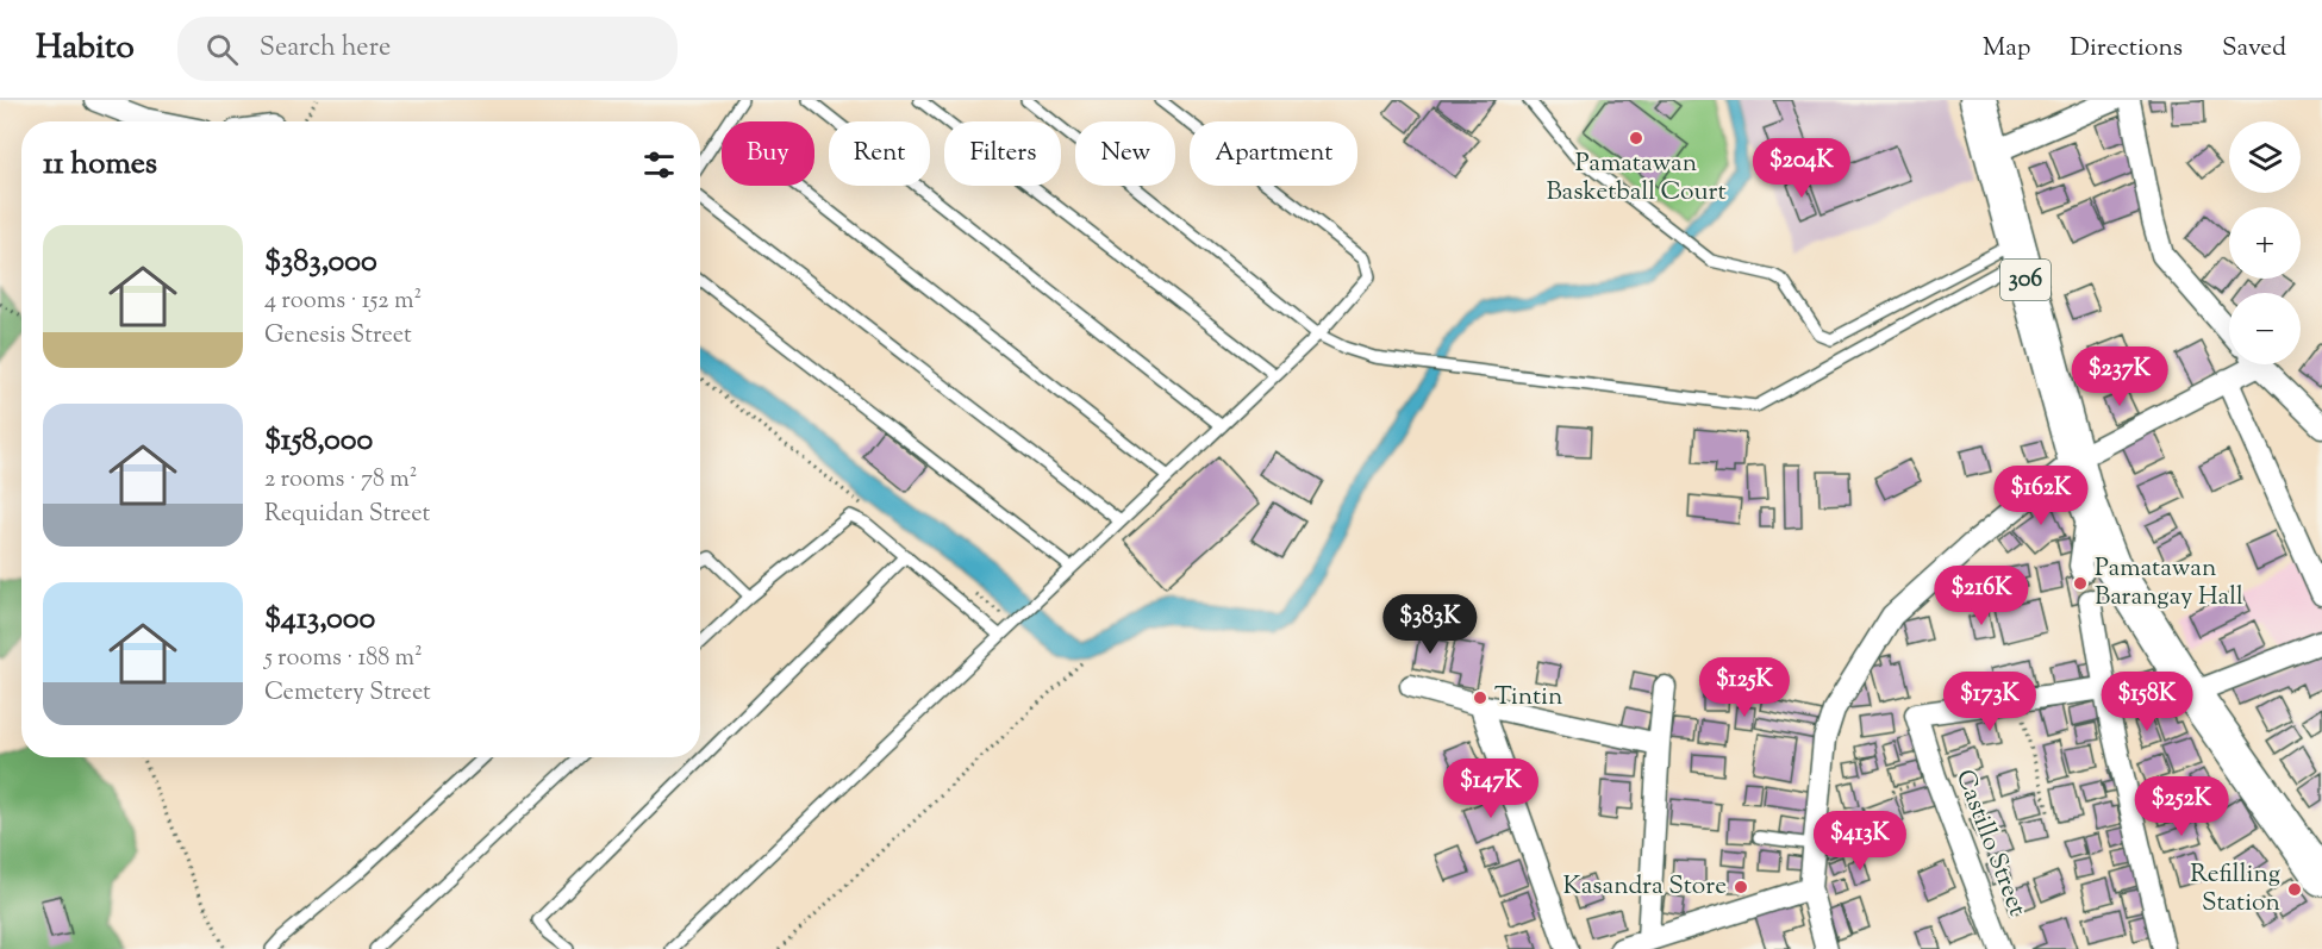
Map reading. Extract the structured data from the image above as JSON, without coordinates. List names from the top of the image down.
{
  "streets": {
    "main road": ["306"],
    "street": ["Castillo Street"]
  },
  "places": [
    "Pamatawan Basketball Court",
    "Pamatawan Barangay Hall",
    "Tintin",
    "Kasandra Store",
    "Refilling Station"
  ],
  "page": {
    "header": "Habito",
    "search": "Search here",
    "nav": ["Map", "Directions", "Saved"],
    "map_buttons": ["+", "−"],
    "chip": [
      "Buy",
      "Rent",
      "Filters",
      "New",
      "Apartment"
    ],
    "heading": "11 homes",
    "price": [
      "$204K",
      "$237K",
      "$162K",
      "$216K",
      "$383K",
      "$125K",
      "$173K",
      "$158K",
      "$147K",
      "$252K",
      "$413K"
    ],
    "list": [
      {
        "name": "$383,000",
        "note": "4 rooms · 152 m² · Genesis Street"
      },
      {
        "name": "$158,000",
        "note": "2 rooms · 78 m² · Requidan Street"
      },
      {
        "name": "$413,000",
        "note": "5 rooms · 188 m² · Cemetery Street"
      }
    ]
  }
}
